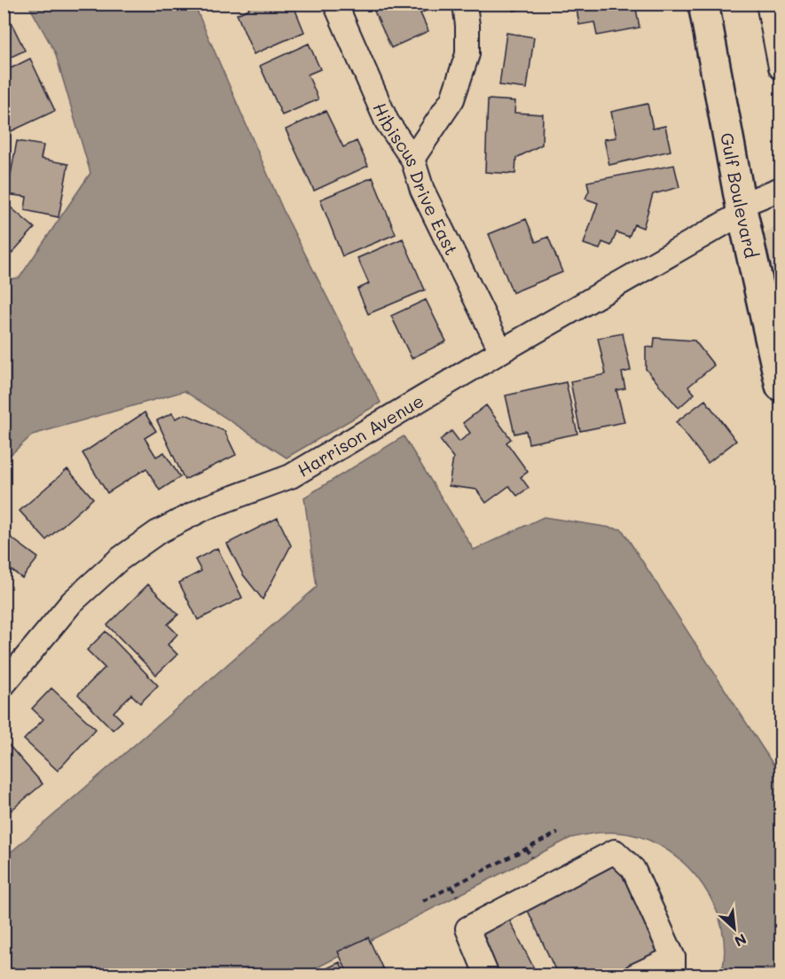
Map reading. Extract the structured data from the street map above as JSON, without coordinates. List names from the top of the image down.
{
  "streets": {
    "main road": ["Gulf Boulevard"],
    "street": ["Hibiscus Drive East", "Harrison Avenue"]
  },
  "crossings": [
    ["Hibiscus Drive East", "Harrison Avenue"],
    ["Gulf Boulevard", "Harrison Avenue"]
  ],
  "north": "bottom right"
}
